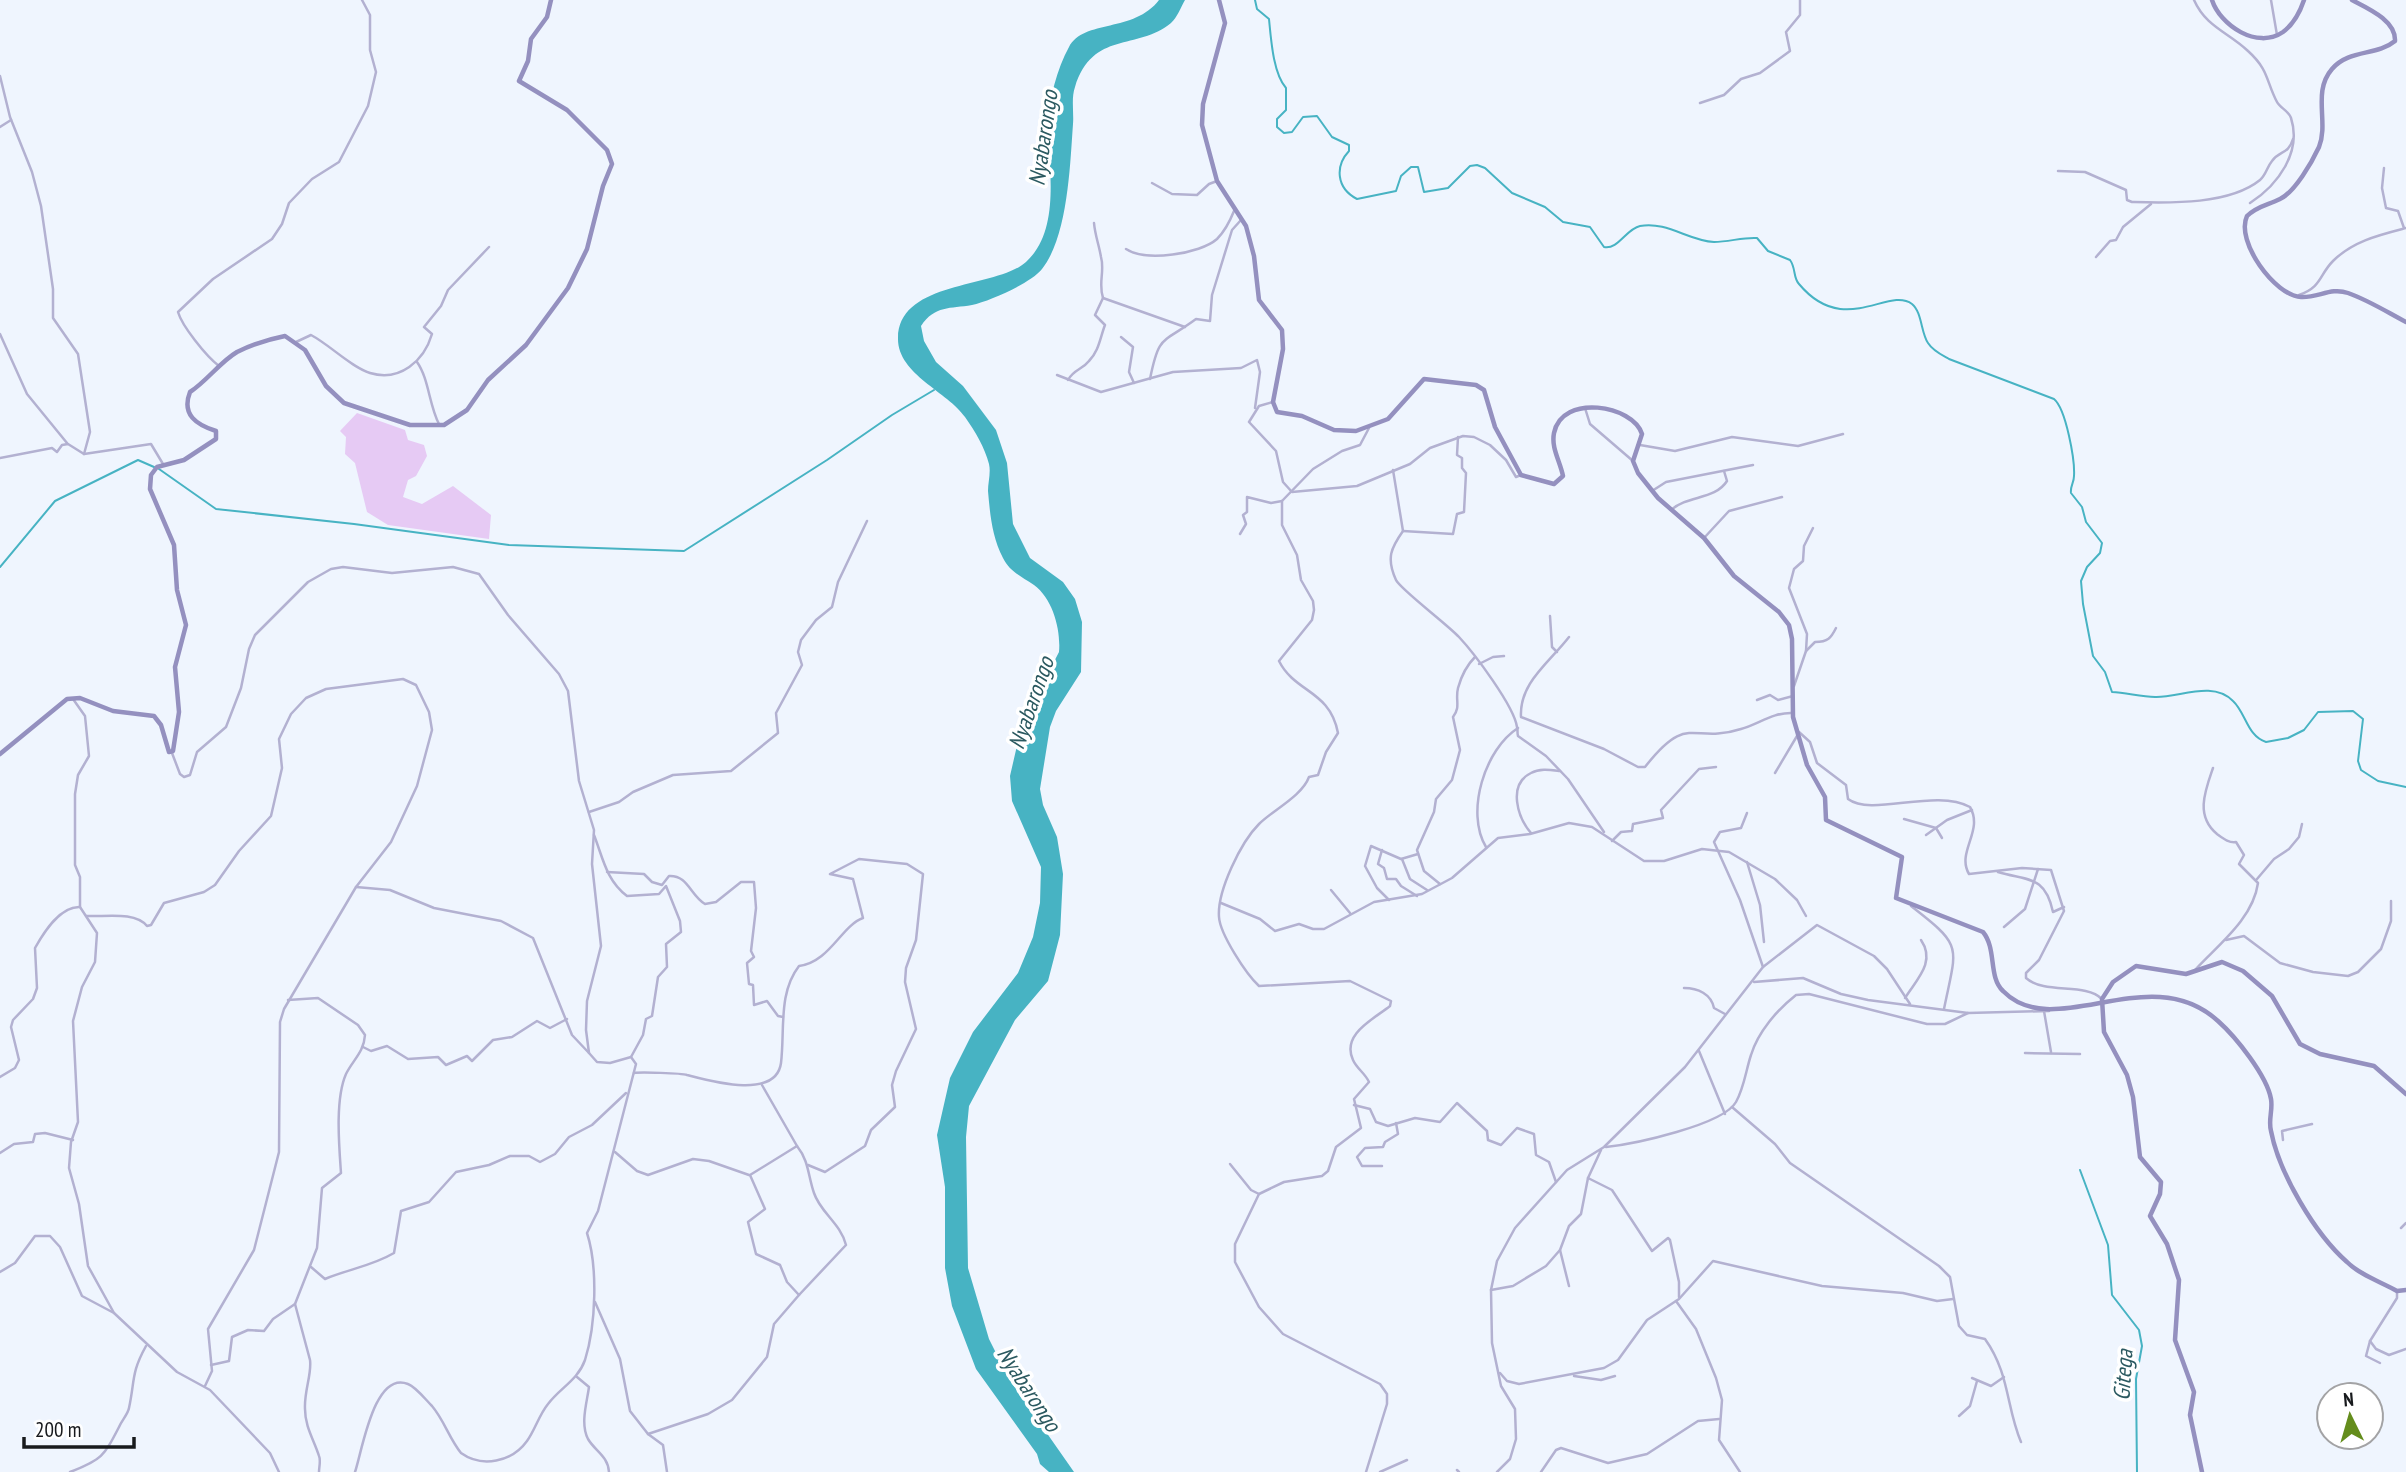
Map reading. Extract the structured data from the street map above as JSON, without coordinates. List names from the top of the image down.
{
  "water": ["Nyabarongo", "Gitega"],
  "scale_bar": "200 m",
  "north": "top"
}
